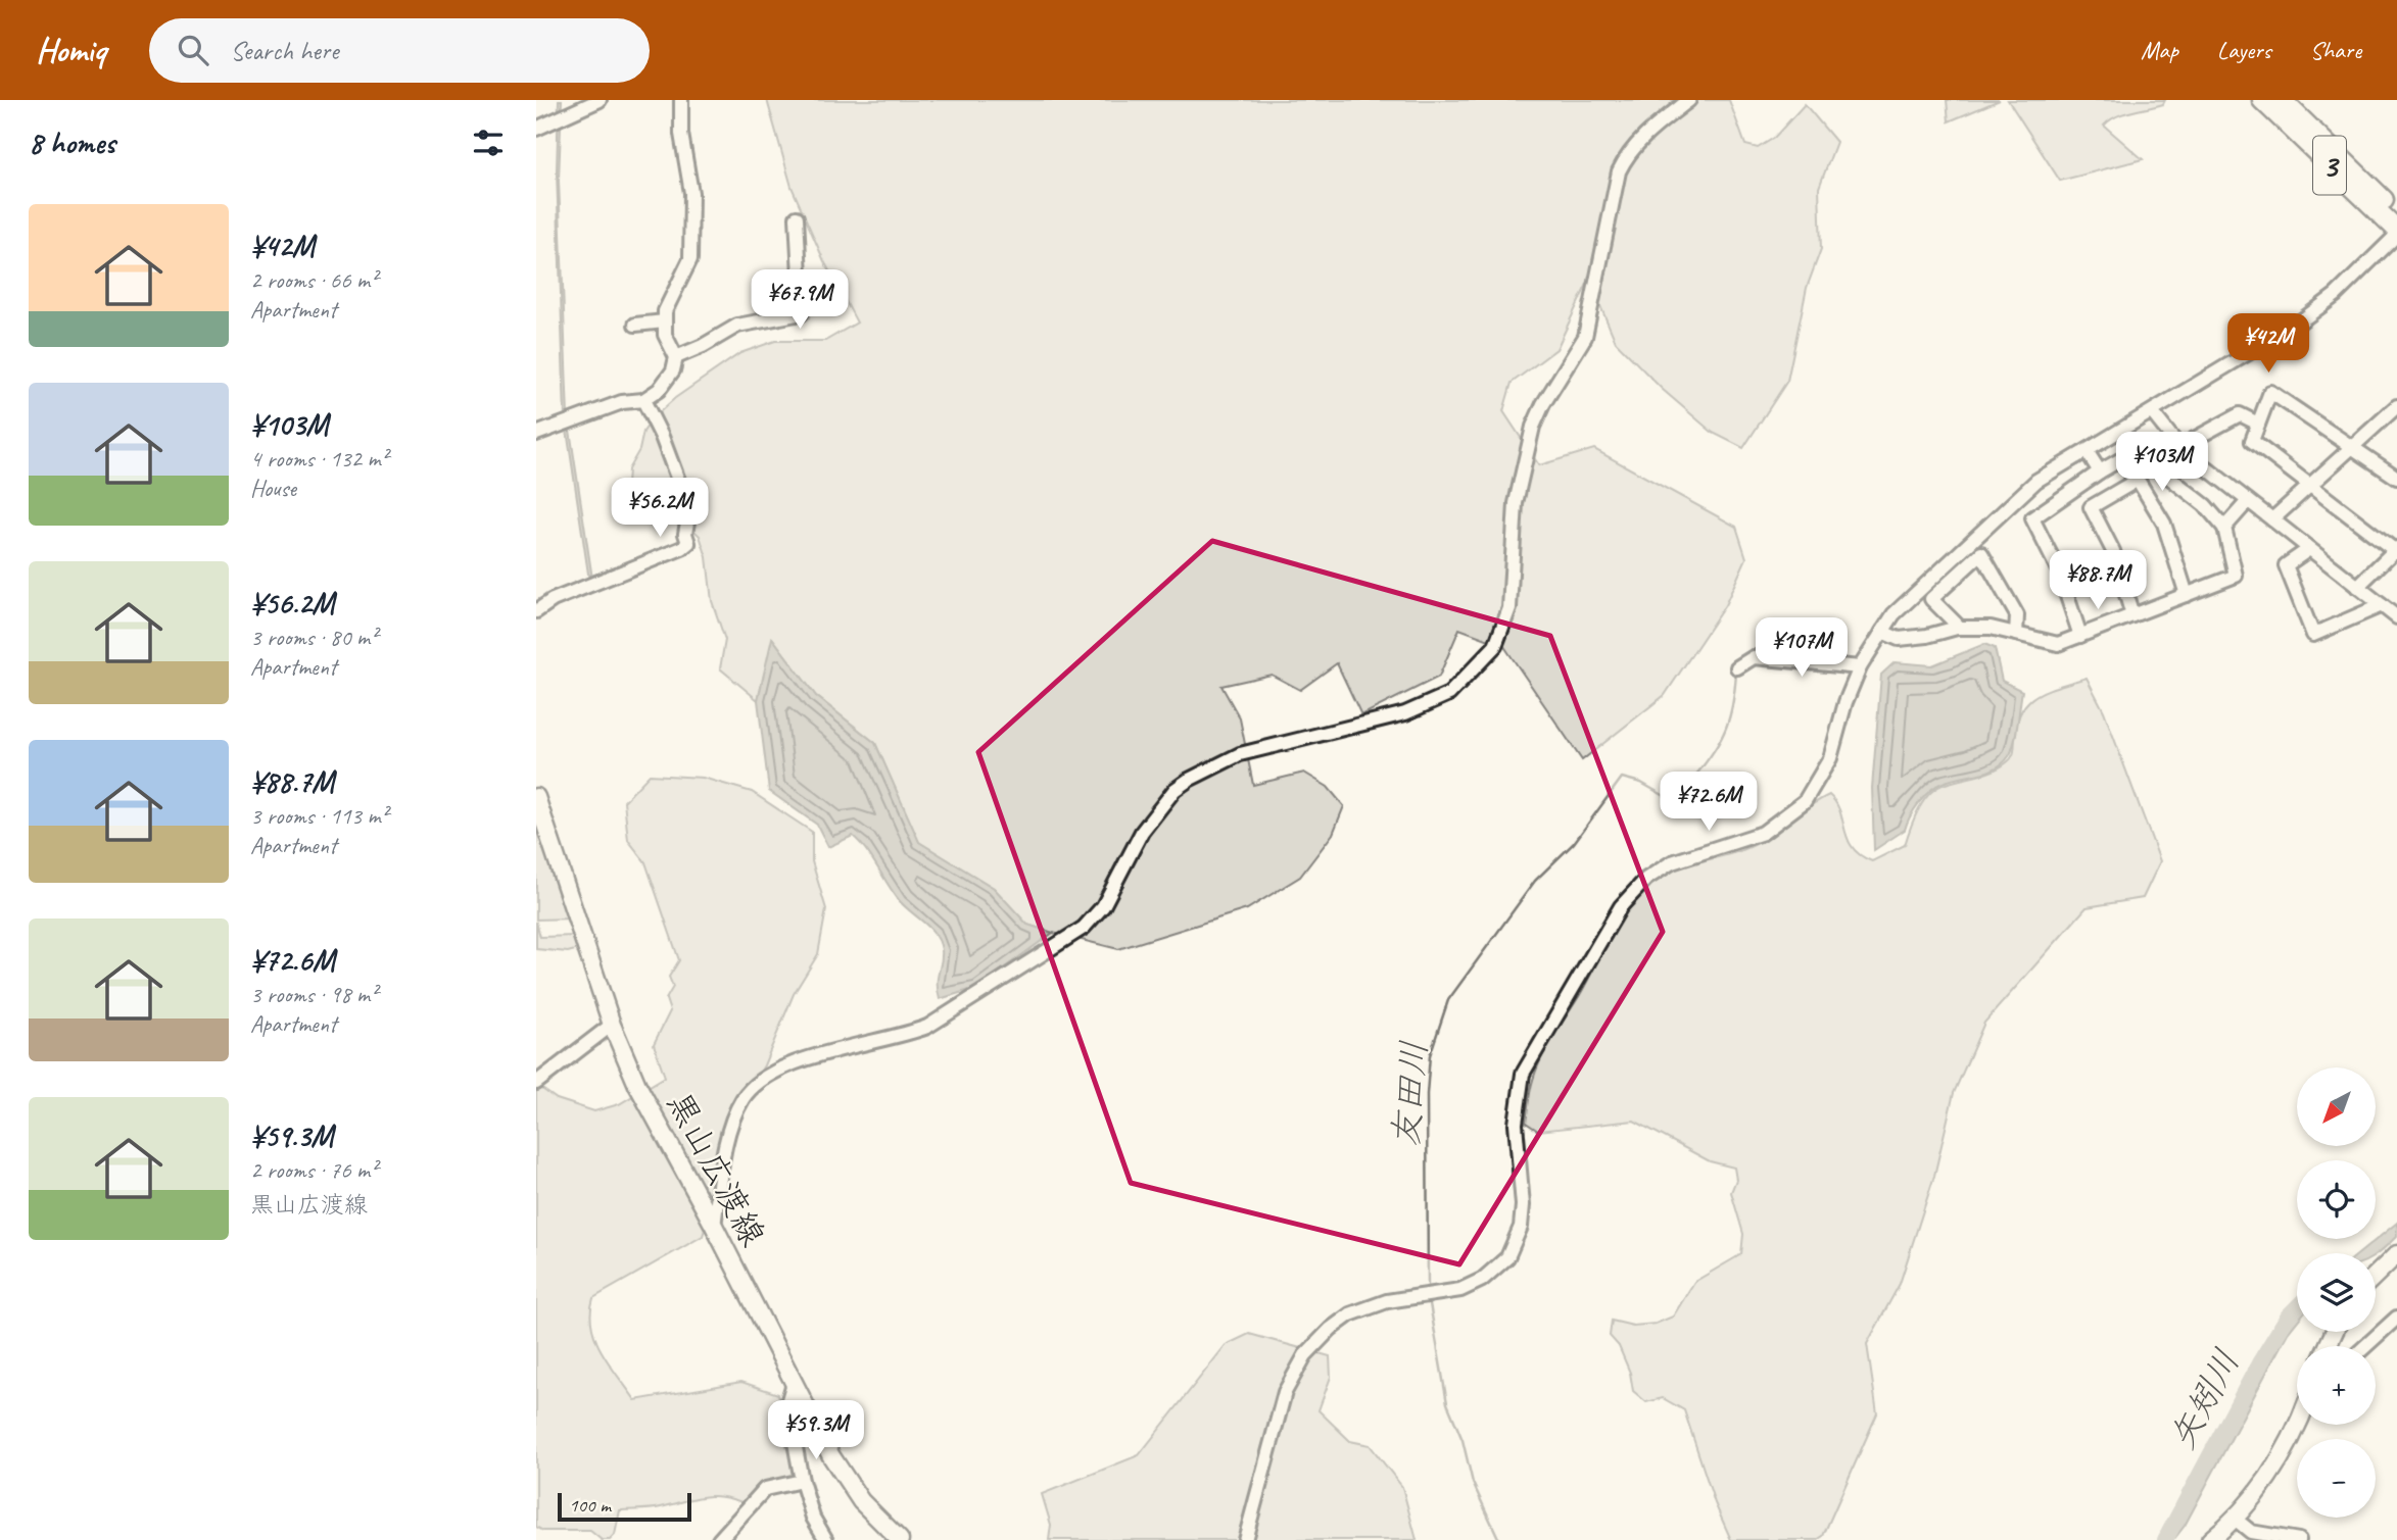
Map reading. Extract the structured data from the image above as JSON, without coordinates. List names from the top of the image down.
{
  "streets": {
    "highway": ["3"],
    "main road": ["黒山広渡線"]
  },
  "water": ["友田川", "矢矧川"],
  "scale_bar": "100 m",
  "north": "bottom left",
  "page": {
    "header": "Homiq",
    "search": "Search here",
    "nav": ["Map", "Layers", "Share"],
    "heading": "8 homes",
    "list": [
      {
        "name": "¥42M",
        "note": "2 rooms · 66 m² · Apartment"
      },
      {
        "name": "¥103M",
        "note": "4 rooms · 132 m² · House"
      },
      {
        "name": "¥56.2M",
        "note": "3 rooms · 80 m² · Apartment"
      },
      {
        "name": "¥88.7M",
        "note": "3 rooms · 113 m² · Apartment"
      },
      {
        "name": "¥72.6M",
        "note": "3 rooms · 98 m² · Apartment"
      },
      {
        "name": "¥59.3M",
        "note": "2 rooms · 76 m² · 黒山広渡線"
      }
    ],
    "price": [
      "¥67.9M",
      "¥42M",
      "¥103M",
      "¥56.2M",
      "¥88.7M",
      "¥107M",
      "¥72.6M",
      "¥59.3M"
    ],
    "map_buttons": ["+", "−"],
    "scale": "100 m"
  }
}
